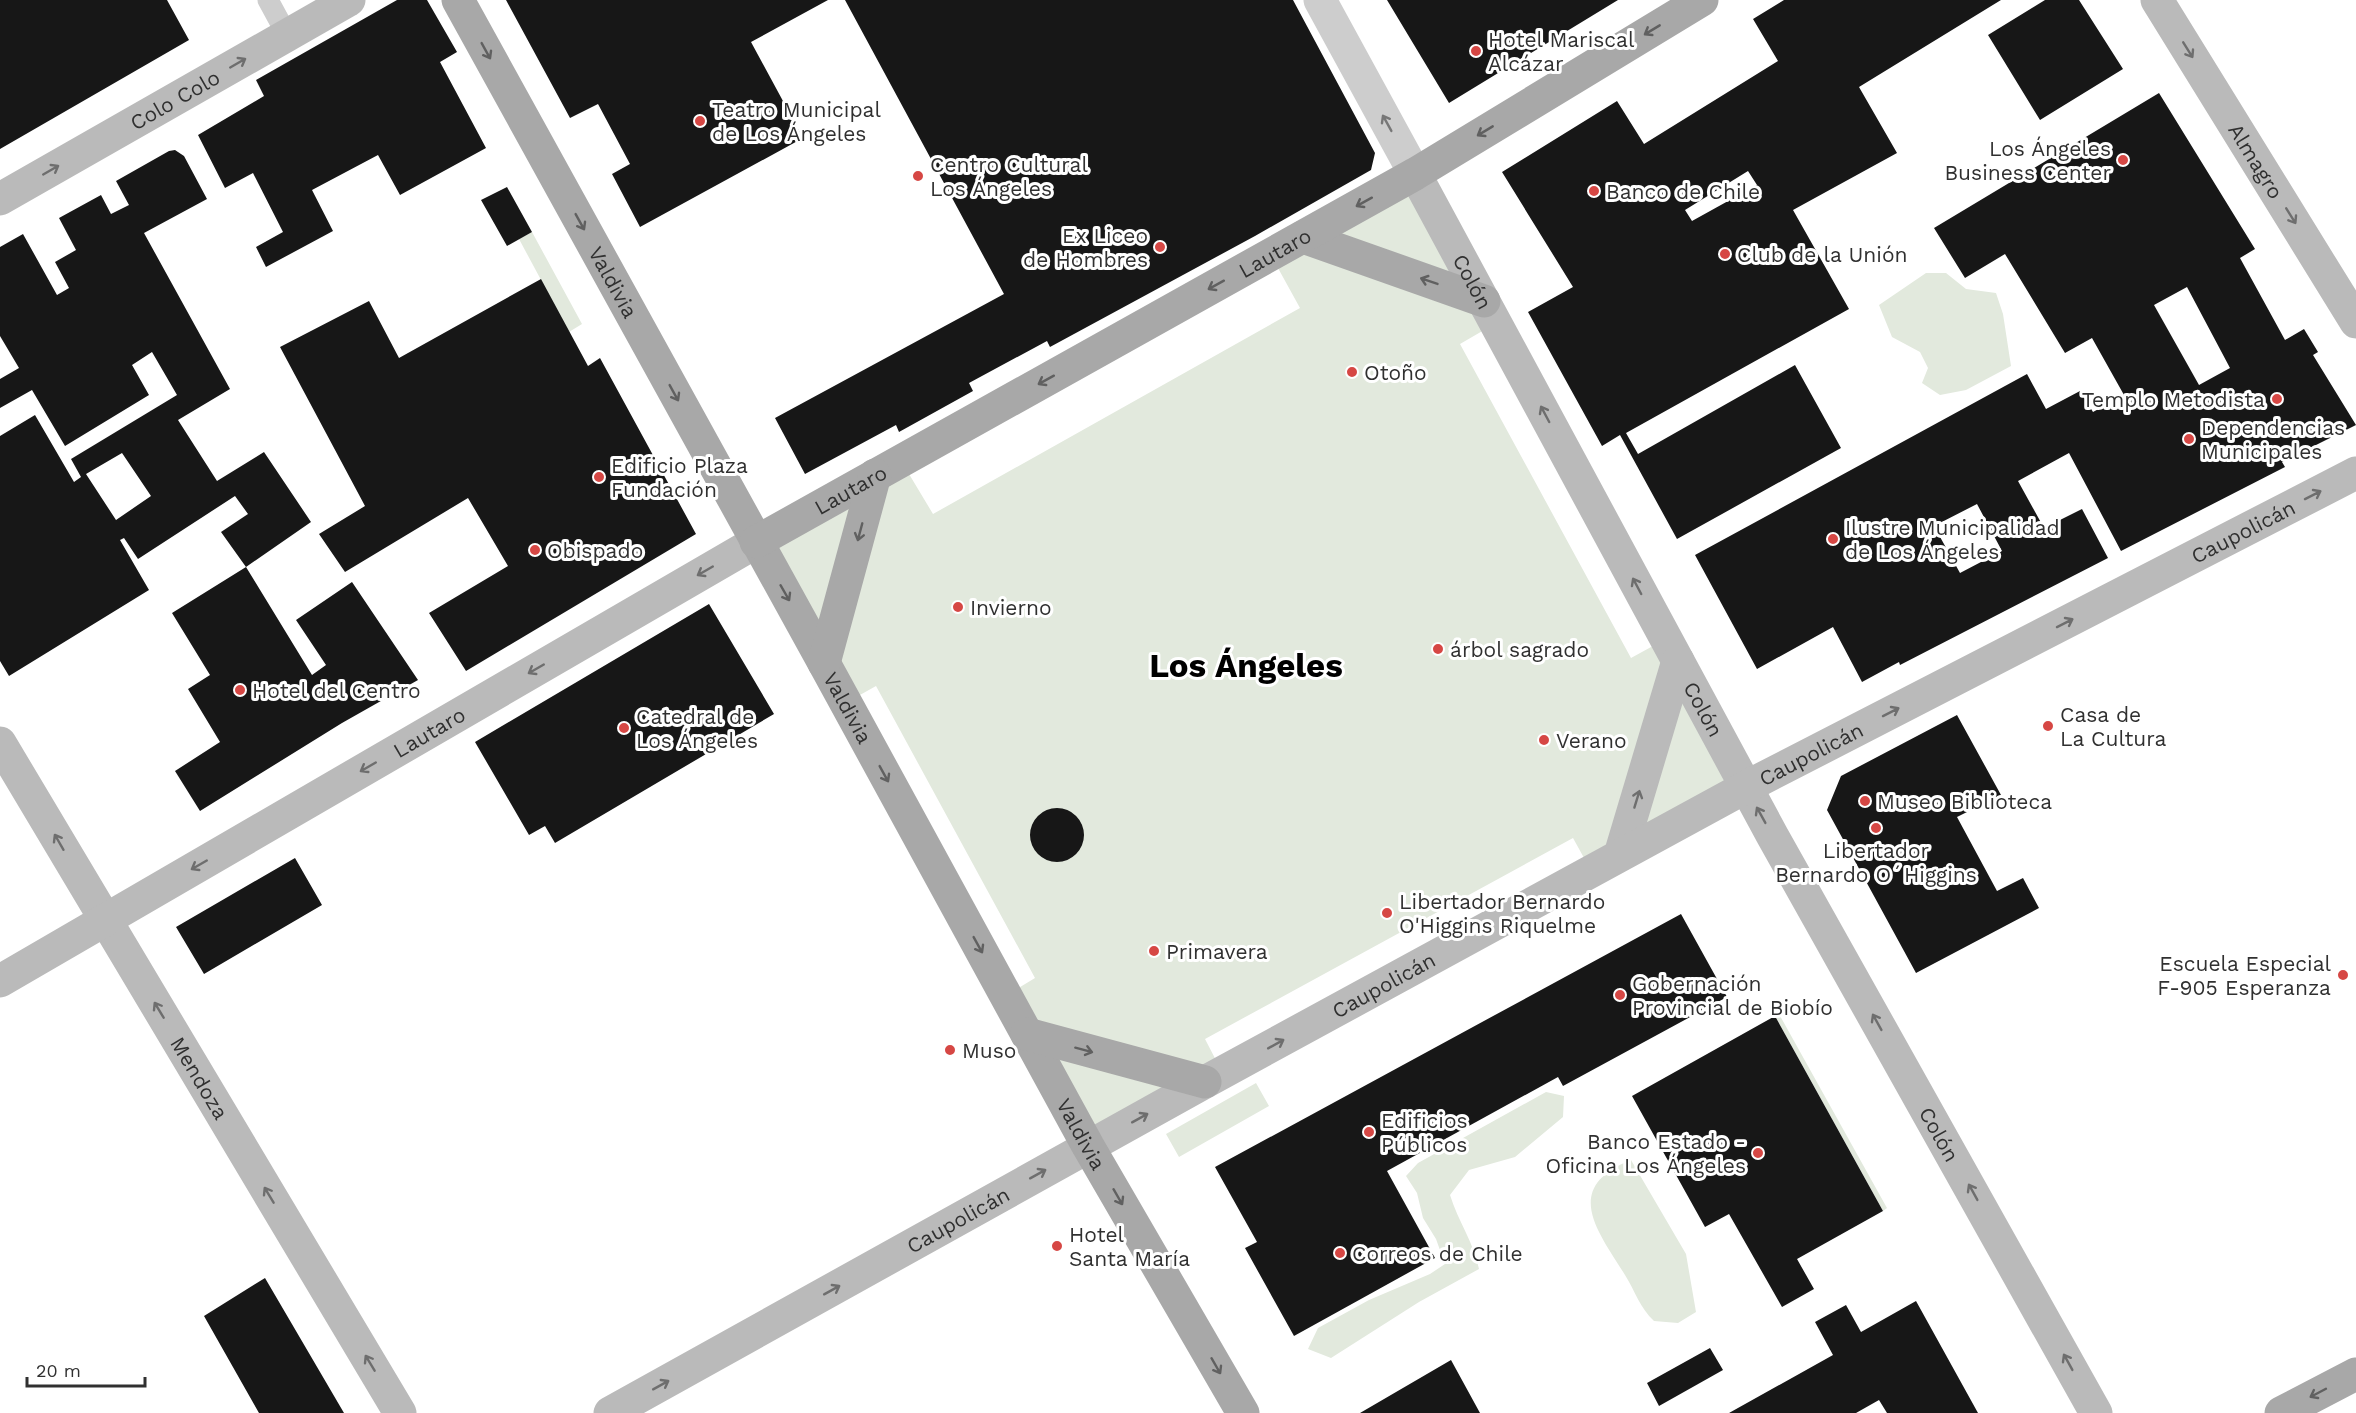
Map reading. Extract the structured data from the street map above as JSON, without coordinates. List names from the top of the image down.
{
  "streets": {
    "main road": ["Lautaro", "Valdivia"],
    "street": [
      "Colo Colo",
      "Almagro",
      "Colón",
      "Caupolicán",
      "Mendoza"
    ]
  },
  "crossings": [
    ["Lautaro", "Colón"],
    ["Lautaro", "Valdivia"],
    ["Lautaro", "Mendoza"],
    ["Colón", "Caupolicán"],
    ["Valdivia", "Caupolicán"]
  ],
  "one_way": [
    "Colo Colo",
    "Almagro",
    "Lautaro",
    "Colón",
    "Valdivia",
    "Caupolicán",
    "Mendoza"
  ],
  "districts": ["Los Ángeles"],
  "places": [
    "Hotel Mariscal Alcázar",
    "Teatro Municipal de Los Ángeles",
    "Los Ángeles Business Center",
    "Centro Cultural Los Ángeles",
    "Banco de Chile",
    "Ex Liceo de Hombres",
    "Club de la Unión",
    "Otoño",
    "Templo Metodista",
    "Dependencias Municipales",
    "Edificio Plaza Fundación",
    "Ilustre Municipalidad de Los Ángeles",
    "Obispado",
    "Invierno",
    "árbol sagrado",
    "Hotel del Centro",
    "Casa de La Cultura",
    "Catedral de Los Ángeles",
    "Verano",
    "Museo Biblioteca",
    "Libertador Bernardo O´Higgins",
    "Libertador Bernardo O'Higgins Riquelme",
    "Primavera",
    "Escuela Especial F-905 Esperanza",
    "Gobernación Provincial de Biobío",
    "Muso",
    "Edificios Públicos",
    "Banco Estado - Oficina Los Ángeles",
    "Hotel Santa María",
    "Correos de Chile"
  ],
  "scale_bar": "20 m"
}
